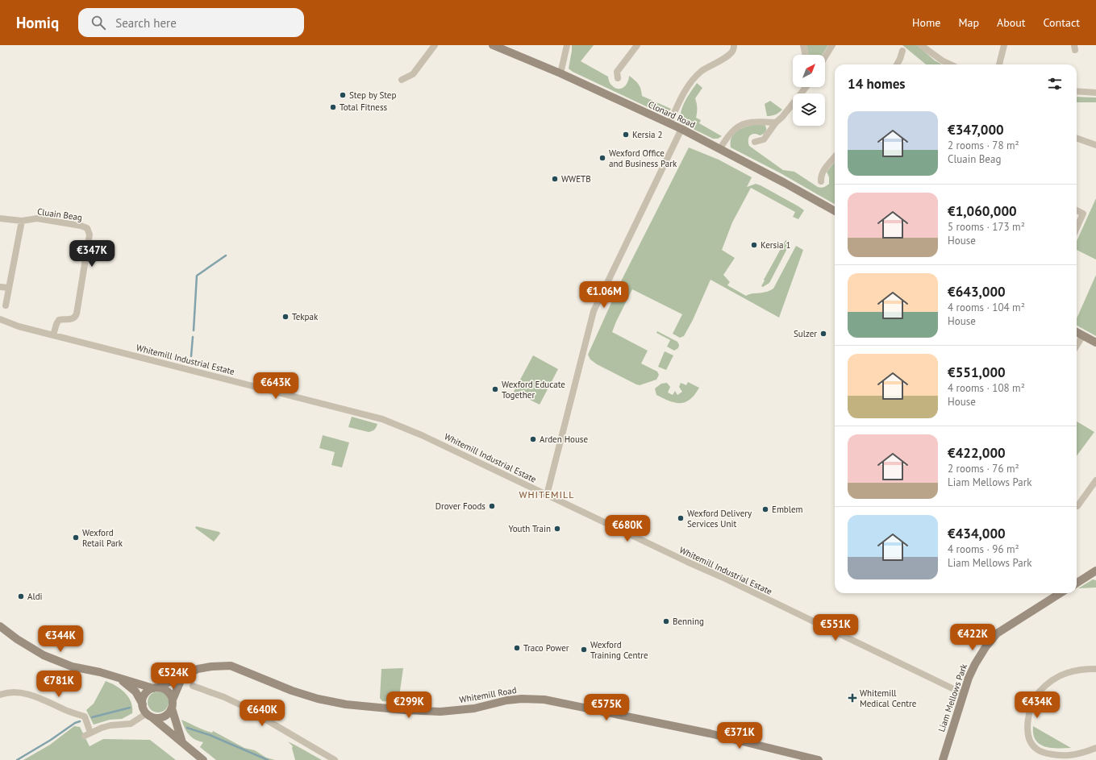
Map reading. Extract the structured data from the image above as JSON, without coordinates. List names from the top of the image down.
{
  "streets": {
    "street": [
      "Clonard Road",
      "Cluain Beag",
      "Whitemill Industrial Estate",
      "Whitemill Road",
      "Liam Mellows Park"
    ]
  },
  "crossings": [
    ["Cluain Beag", "Whitemill Industrial Estate"],
    ["Whitemill Industrial Estate", "Liam Mellows Park"]
  ],
  "districts": ["WHITEMILL"],
  "places": {
    "other": [
      "Step by Step",
      "Total Fitness",
      "Kersia 2",
      "Wexford Office and Business Park",
      "WWETB",
      "Kersia 1",
      "Tekpak",
      "Sulzer",
      "Wexford Educate Together",
      "Arden House",
      "Drover Foods",
      "Emblem",
      "Wexford Delivery Services Unit",
      "Youth Train",
      "Wexford Retail Park",
      "Aldi",
      "Benning",
      "Traco Power",
      "Wexford Training Centre"
    ],
    "health": ["Whitemill Medical Centre"]
  },
  "north": "top right",
  "page": {
    "header": "Homiq",
    "search": "Search here",
    "nav": [
      "Home",
      "Map",
      "About",
      "Contact"
    ],
    "heading": "14 homes",
    "list": [
      {
        "name": "€347,000",
        "note": "2 rooms · 78 m² · Cluain Beag"
      },
      {
        "name": "€1,060,000",
        "note": "5 rooms · 173 m² · House"
      },
      {
        "name": "€643,000",
        "note": "4 rooms · 104 m² · House"
      },
      {
        "name": "€551,000",
        "note": "4 rooms · 108 m² · House"
      },
      {
        "name": "€422,000",
        "note": "2 rooms · 76 m² · Liam Mellows Park"
      },
      {
        "name": "€434,000",
        "note": "4 rooms · 96 m² · Liam Mellows Park"
      }
    ],
    "price": [
      "€347K",
      "€1.06M",
      "€643K",
      "€680K",
      "€551K",
      "€422K",
      "€344K",
      "€524K",
      "€781K",
      "€299K",
      "€434K",
      "€575K",
      "€640K",
      "€371K"
    ]
  }
}
